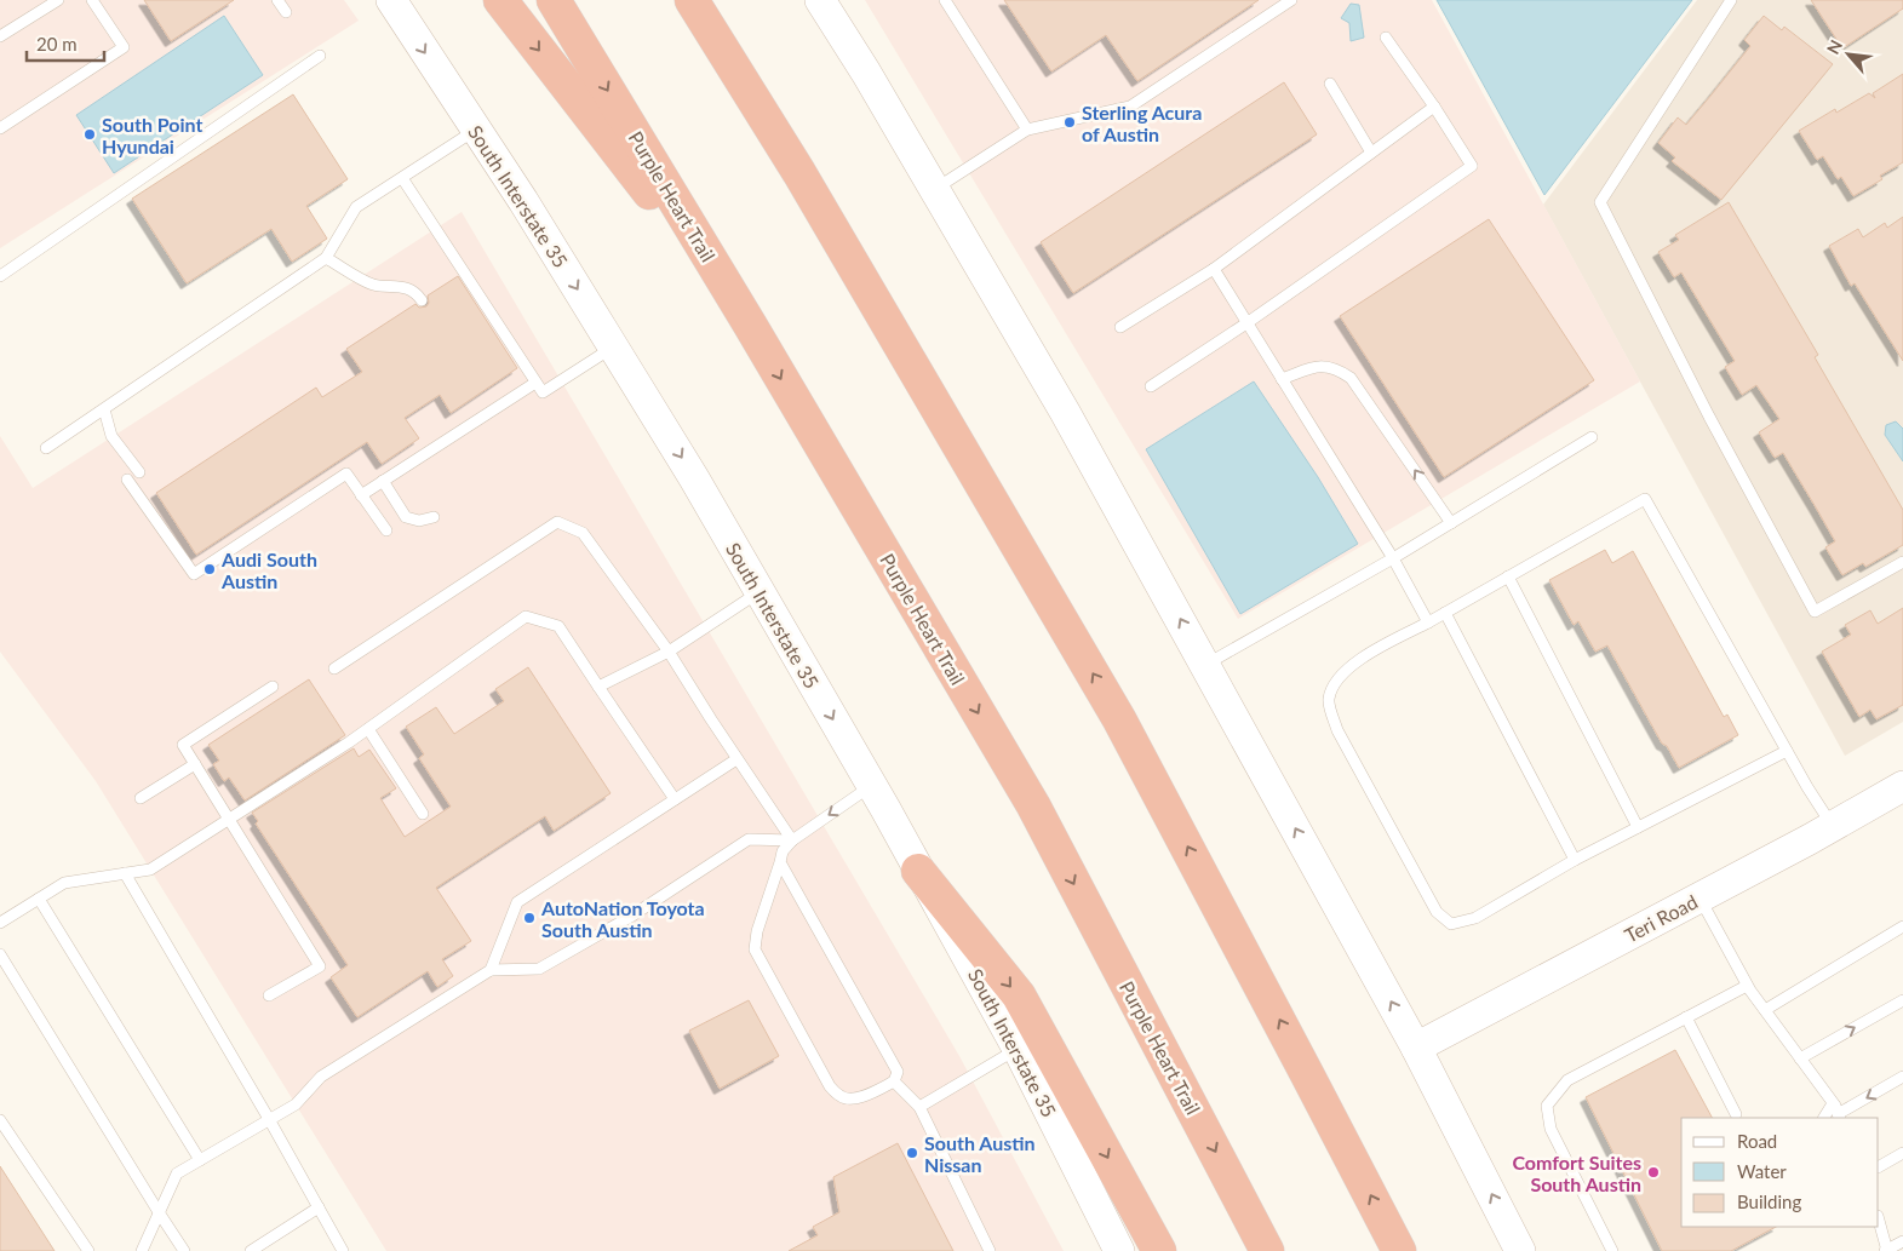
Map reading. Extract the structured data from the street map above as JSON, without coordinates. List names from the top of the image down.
{
  "streets": {
    "highway": ["Purple Heart Trail"],
    "main road": ["South Interstate 35", "Teri Road"]
  },
  "one_way": ["South Interstate 35"],
  "places": [
    "Sterling Acura of Austin",
    "South Point Hyundai",
    "Audi South Austin",
    "AutoNation Toyota South Austin",
    "South Austin Nissan",
    "Comfort Suites South Austin"
  ],
  "legend": ["Road", "Water", "Building"],
  "scale_bar": "20 m",
  "north": "top left"
}
